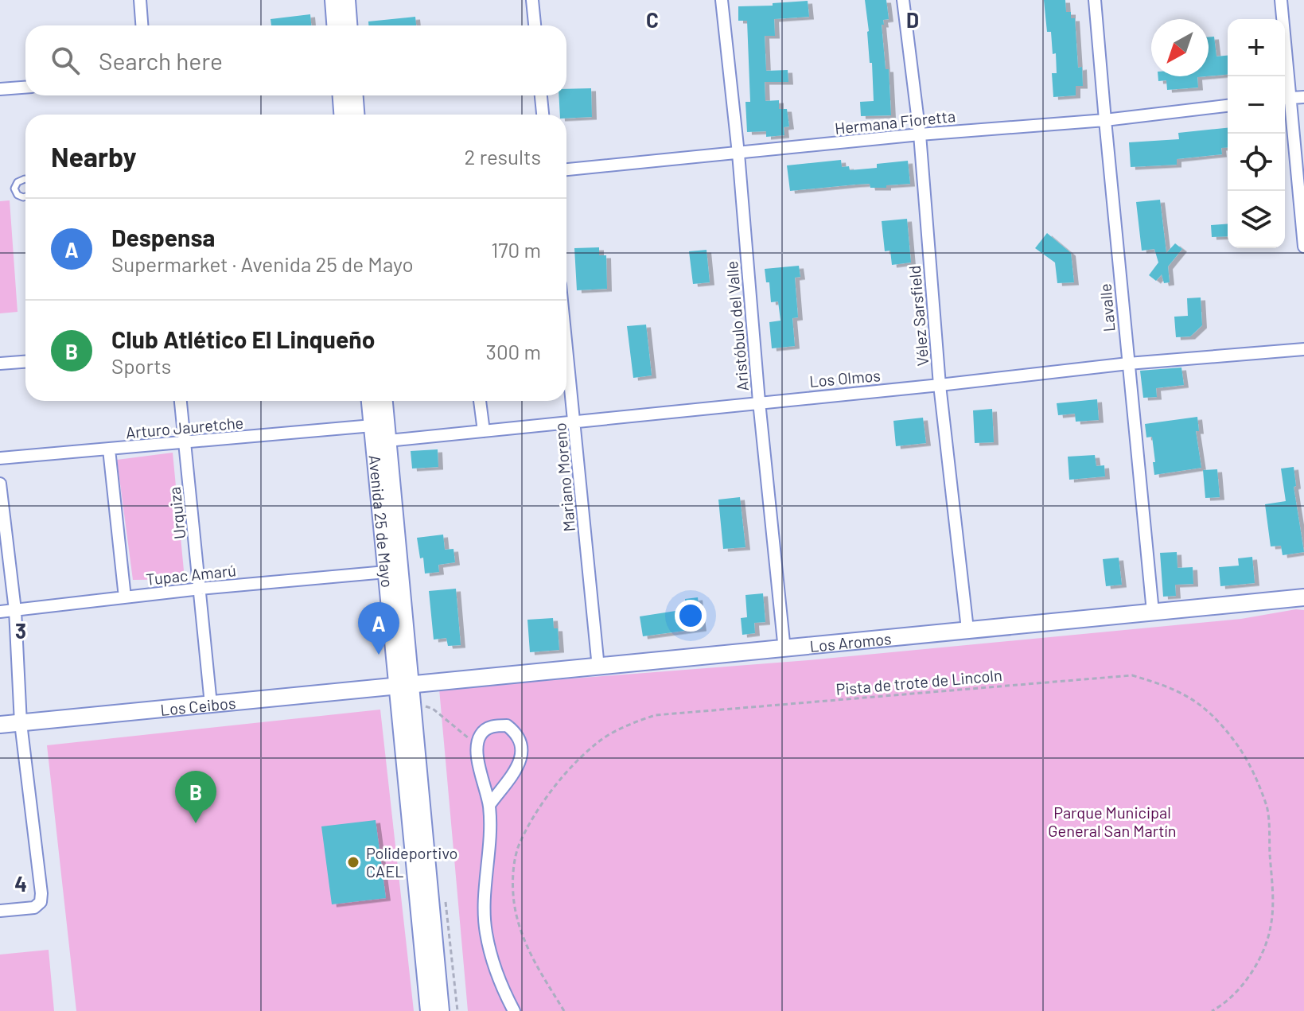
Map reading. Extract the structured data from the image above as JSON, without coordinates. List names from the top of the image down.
{
  "streets": {
    "main road": ["Avenida 25 de Mayo", "Los Aromos", "Los Ceibos"],
    "street": [
      "Hermana Fioretta",
      "Lavalle",
      "Vélez Sarsfield",
      "Aristóbulo del Valle",
      "Los Olmos",
      "Arturo Jauretche",
      "Mariano Moreno",
      "Urquiza",
      "Tupac Amarú"
    ],
    "path": ["Pista de trote de Lincoln"]
  },
  "crossings": [
    ["Hermana Fioretta", "Lavalle"],
    ["Hermana Fioretta", "Vélez Sarsfield"],
    ["Hermana Fioretta", "Aristóbulo del Valle"],
    ["Lavalle", "Los Olmos"],
    ["Lavalle", "Los Aromos"],
    ["Vélez Sarsfield", "Los Olmos"],
    ["Vélez Sarsfield", "Los Aromos"],
    ["Aristóbulo del Valle", "Los Olmos"],
    ["Aristóbulo del Valle", "Los Aromos"],
    ["Los Olmos", "Arturo Jauretche"],
    ["Los Olmos", "Mariano Moreno"],
    ["Los Olmos", "Avenida 25 de Mayo"],
    ["Arturo Jauretche", "Urquiza"],
    ["Arturo Jauretche", "Avenida 25 de Mayo"],
    ["Mariano Moreno", "Los Aromos"],
    ["Urquiza", "Tupac Amarú"],
    ["Urquiza", "Los Ceibos"],
    ["Avenida 25 de Mayo", "Tupac Amarú"],
    ["Avenida 25 de Mayo", "Los Aromos"],
    ["Avenida 25 de Mayo", "Los Ceibos"],
    ["Los Aromos", "Los Ceibos"]
  ],
  "parks": ["Parque Municipal General San Martín"],
  "places": ["Polideportivo CAEL"],
  "north": "bottom left",
  "page": {
    "map_buttons": ["+", "−"],
    "search": "Search here",
    "heading": ["Nearby", "2 results"],
    "list": [
      {
        "mark": "A",
        "name": "Despensa",
        "note": "Supermarket · Avenida 25 de Mayo",
        "value": "170 m"
      },
      {
        "mark": "B",
        "name": "Club Atlético El Linqueño",
        "note": "Sports",
        "value": "300 m"
      }
    ],
    "pins": ["A", "B"]
  },
  "grid": {
    "columns": ["C", "D"],
    "rows": ["3", "4"]
  }
}
